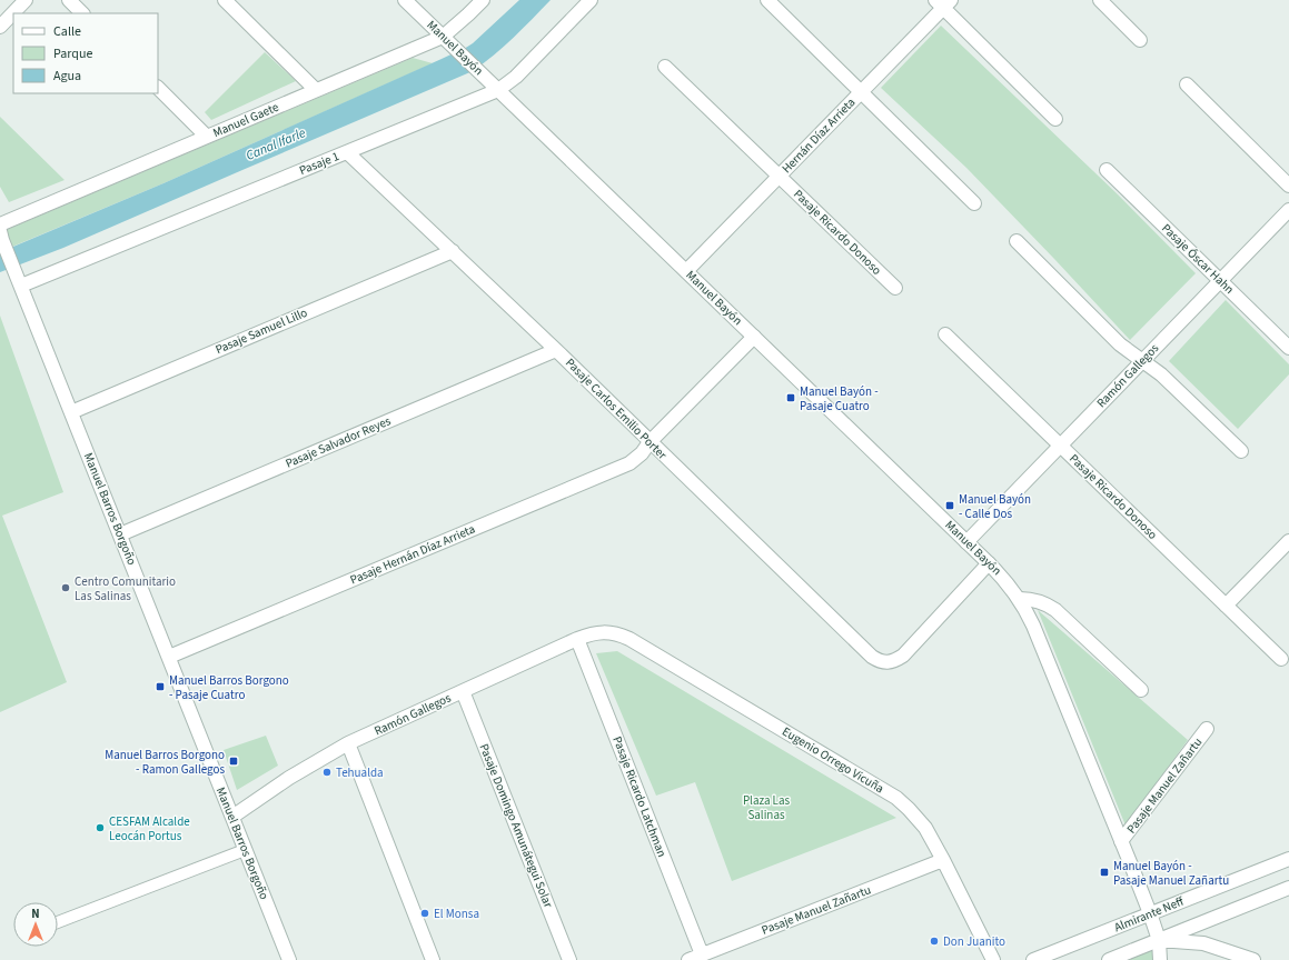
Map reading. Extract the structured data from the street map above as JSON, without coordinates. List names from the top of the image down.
{
  "streets": {
    "street": [
      "Manuel Bayón",
      "Manuel Gaete",
      "Hernán Díaz Arrieta",
      "Pasaje 1",
      "Pasaje Ricardo Donoso",
      "Pasaje Óscar Hahn",
      "Pasaje Samuel Lillo",
      "Ramón Gallegos",
      "Pasaje Carlos Emilio Porter",
      "Pasaje Salvador Reyes",
      "Manuel Barros Borgoño",
      "Pasaje Hernán Díaz Arrieta",
      "Eugenio Orrego Vicuña",
      "Pasaje Manuel Zañartu",
      "Pasaje Ricardo Latchman",
      "Pasaje Domingo Amunátegui Solar",
      "Almirante Neff"
    ]
  },
  "crossings": [
    ["Manuel Bayón", "Manuel Gaete"],
    ["Manuel Bayón", "Hernán Díaz Arrieta"],
    ["Manuel Bayón", "Pasaje 1"],
    ["Manuel Bayón", "Ramón Gallegos"],
    ["Manuel Bayón", "Pasaje Carlos Emilio Porter"],
    ["Manuel Bayón", "Pasaje Manuel Zañartu"],
    ["Manuel Bayón", "Almirante Neff"],
    ["Hernán Díaz Arrieta", "Pasaje Ricardo Donoso"],
    ["Pasaje 1", "Pasaje Carlos Emilio Porter"],
    ["Pasaje 1", "Manuel Barros Borgoño"],
    ["Pasaje Ricardo Donoso", "Ramón Gallegos"],
    ["Pasaje Óscar Hahn", "Ramón Gallegos"],
    ["Pasaje Samuel Lillo", "Pasaje Carlos Emilio Porter"],
    ["Pasaje Samuel Lillo", "Manuel Barros Borgoño"],
    ["Ramón Gallegos", "Manuel Barros Borgoño"],
    ["Ramón Gallegos", "Eugenio Orrego Vicuña"],
    ["Ramón Gallegos", "Pasaje Ricardo Latchman"],
    ["Ramón Gallegos", "Pasaje Domingo Amunátegui Solar"],
    ["Pasaje Carlos Emilio Porter", "Pasaje Salvador Reyes"],
    ["Pasaje Carlos Emilio Porter", "Pasaje Hernán Díaz Arrieta"],
    ["Pasaje Salvador Reyes", "Manuel Barros Borgoño"],
    ["Manuel Barros Borgoño", "Pasaje Hernán Díaz Arrieta"],
    ["Eugenio Orrego Vicuña", "Pasaje Manuel Zañartu"],
    ["Pasaje Manuel Zañartu", "Pasaje Ricardo Latchman"]
  ],
  "water": ["Canal Ifarle"],
  "parks": ["Plaza Las Salinas"],
  "places": {
    "transit": [
      "Manuel Bayón - Pasaje Cuatro",
      "Manuel Bayón - Calle Dos",
      "Manuel Barros Borgono - Pasaje Cuatro",
      "Manuel Barros Borgono - Ramon Gallegos",
      "Manuel Bayón - Pasaje Manuel Zañartu"
    ],
    "other": [
      "Centro Comunitario Las Salinas",
      "Tehualda",
      "CESFAM Alcalde Leocán Portus",
      "El Monsa",
      "Don Juanito"
    ]
  },
  "legend": ["Calle", "Parque", "Agua"],
  "north": "top"
}
